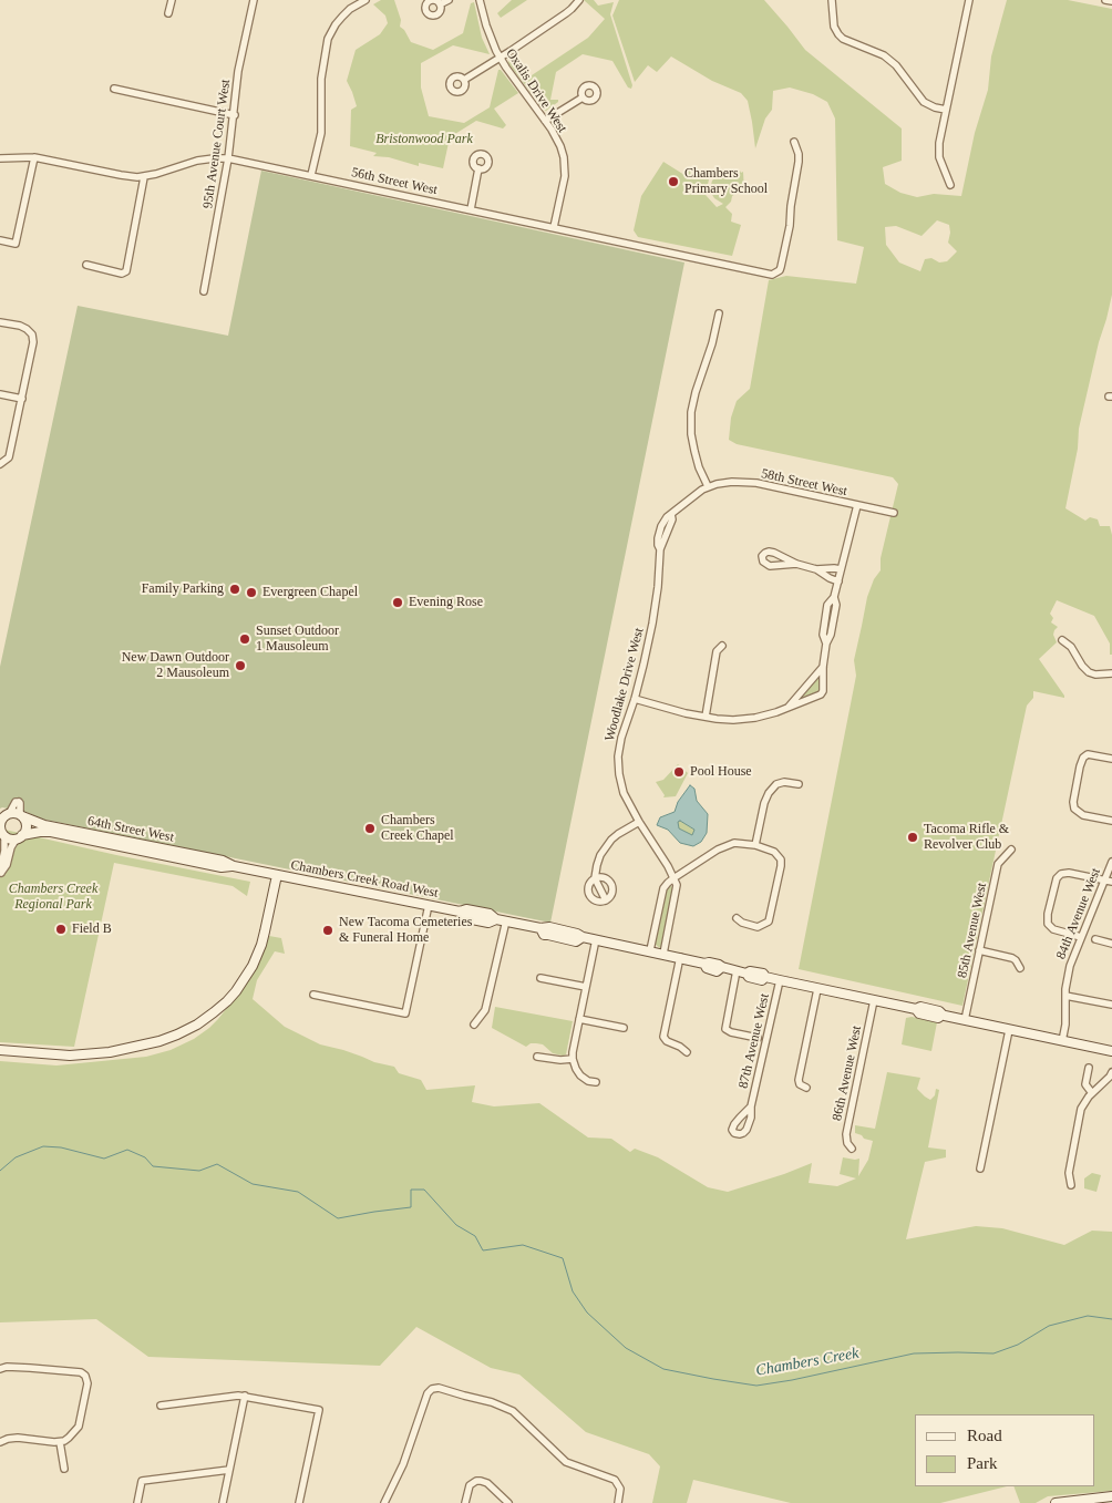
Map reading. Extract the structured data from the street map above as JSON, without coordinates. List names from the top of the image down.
{
  "streets": {
    "street": [
      "Oxalis Drive West",
      "95th Avenue Court West",
      "56th Street West",
      "58th Street West",
      "Woodlake Drive West",
      "64th Street West",
      "Chambers Creek Road West",
      "84th Avenue West",
      "85th Avenue West",
      "87th Avenue West",
      "86th Avenue West"
    ]
  },
  "crossings": [
    ["Oxalis Drive West", "56th Street West"],
    ["95th Avenue Court West", "56th Street West"],
    ["58th Street West", "Woodlake Drive West"],
    ["Woodlake Drive West", "Chambers Creek Road West"],
    ["64th Street West", "Chambers Creek Road West"],
    ["Chambers Creek Road West", "84th Avenue West"],
    ["Chambers Creek Road West", "85th Avenue West"],
    ["Chambers Creek Road West", "87th Avenue West"],
    ["Chambers Creek Road West", "86th Avenue West"]
  ],
  "water": ["Chambers Creek"],
  "parks": ["Bristonwood Park", "Chambers Creek Regional Park"],
  "places": [
    "Chambers Primary School",
    "Family Parking",
    "Evergreen Chapel",
    "Evening Rose",
    "Sunset Outdoor 1 Mausoleum",
    "New Dawn Outdoor 2 Mausoleum",
    "Pool House",
    "Chambers Creek Chapel",
    "Tacoma Rifle & Revolver Club",
    "Field B",
    "New Tacoma Cemeteries & Funeral Home"
  ],
  "legend": ["Road", "Park"]
}
